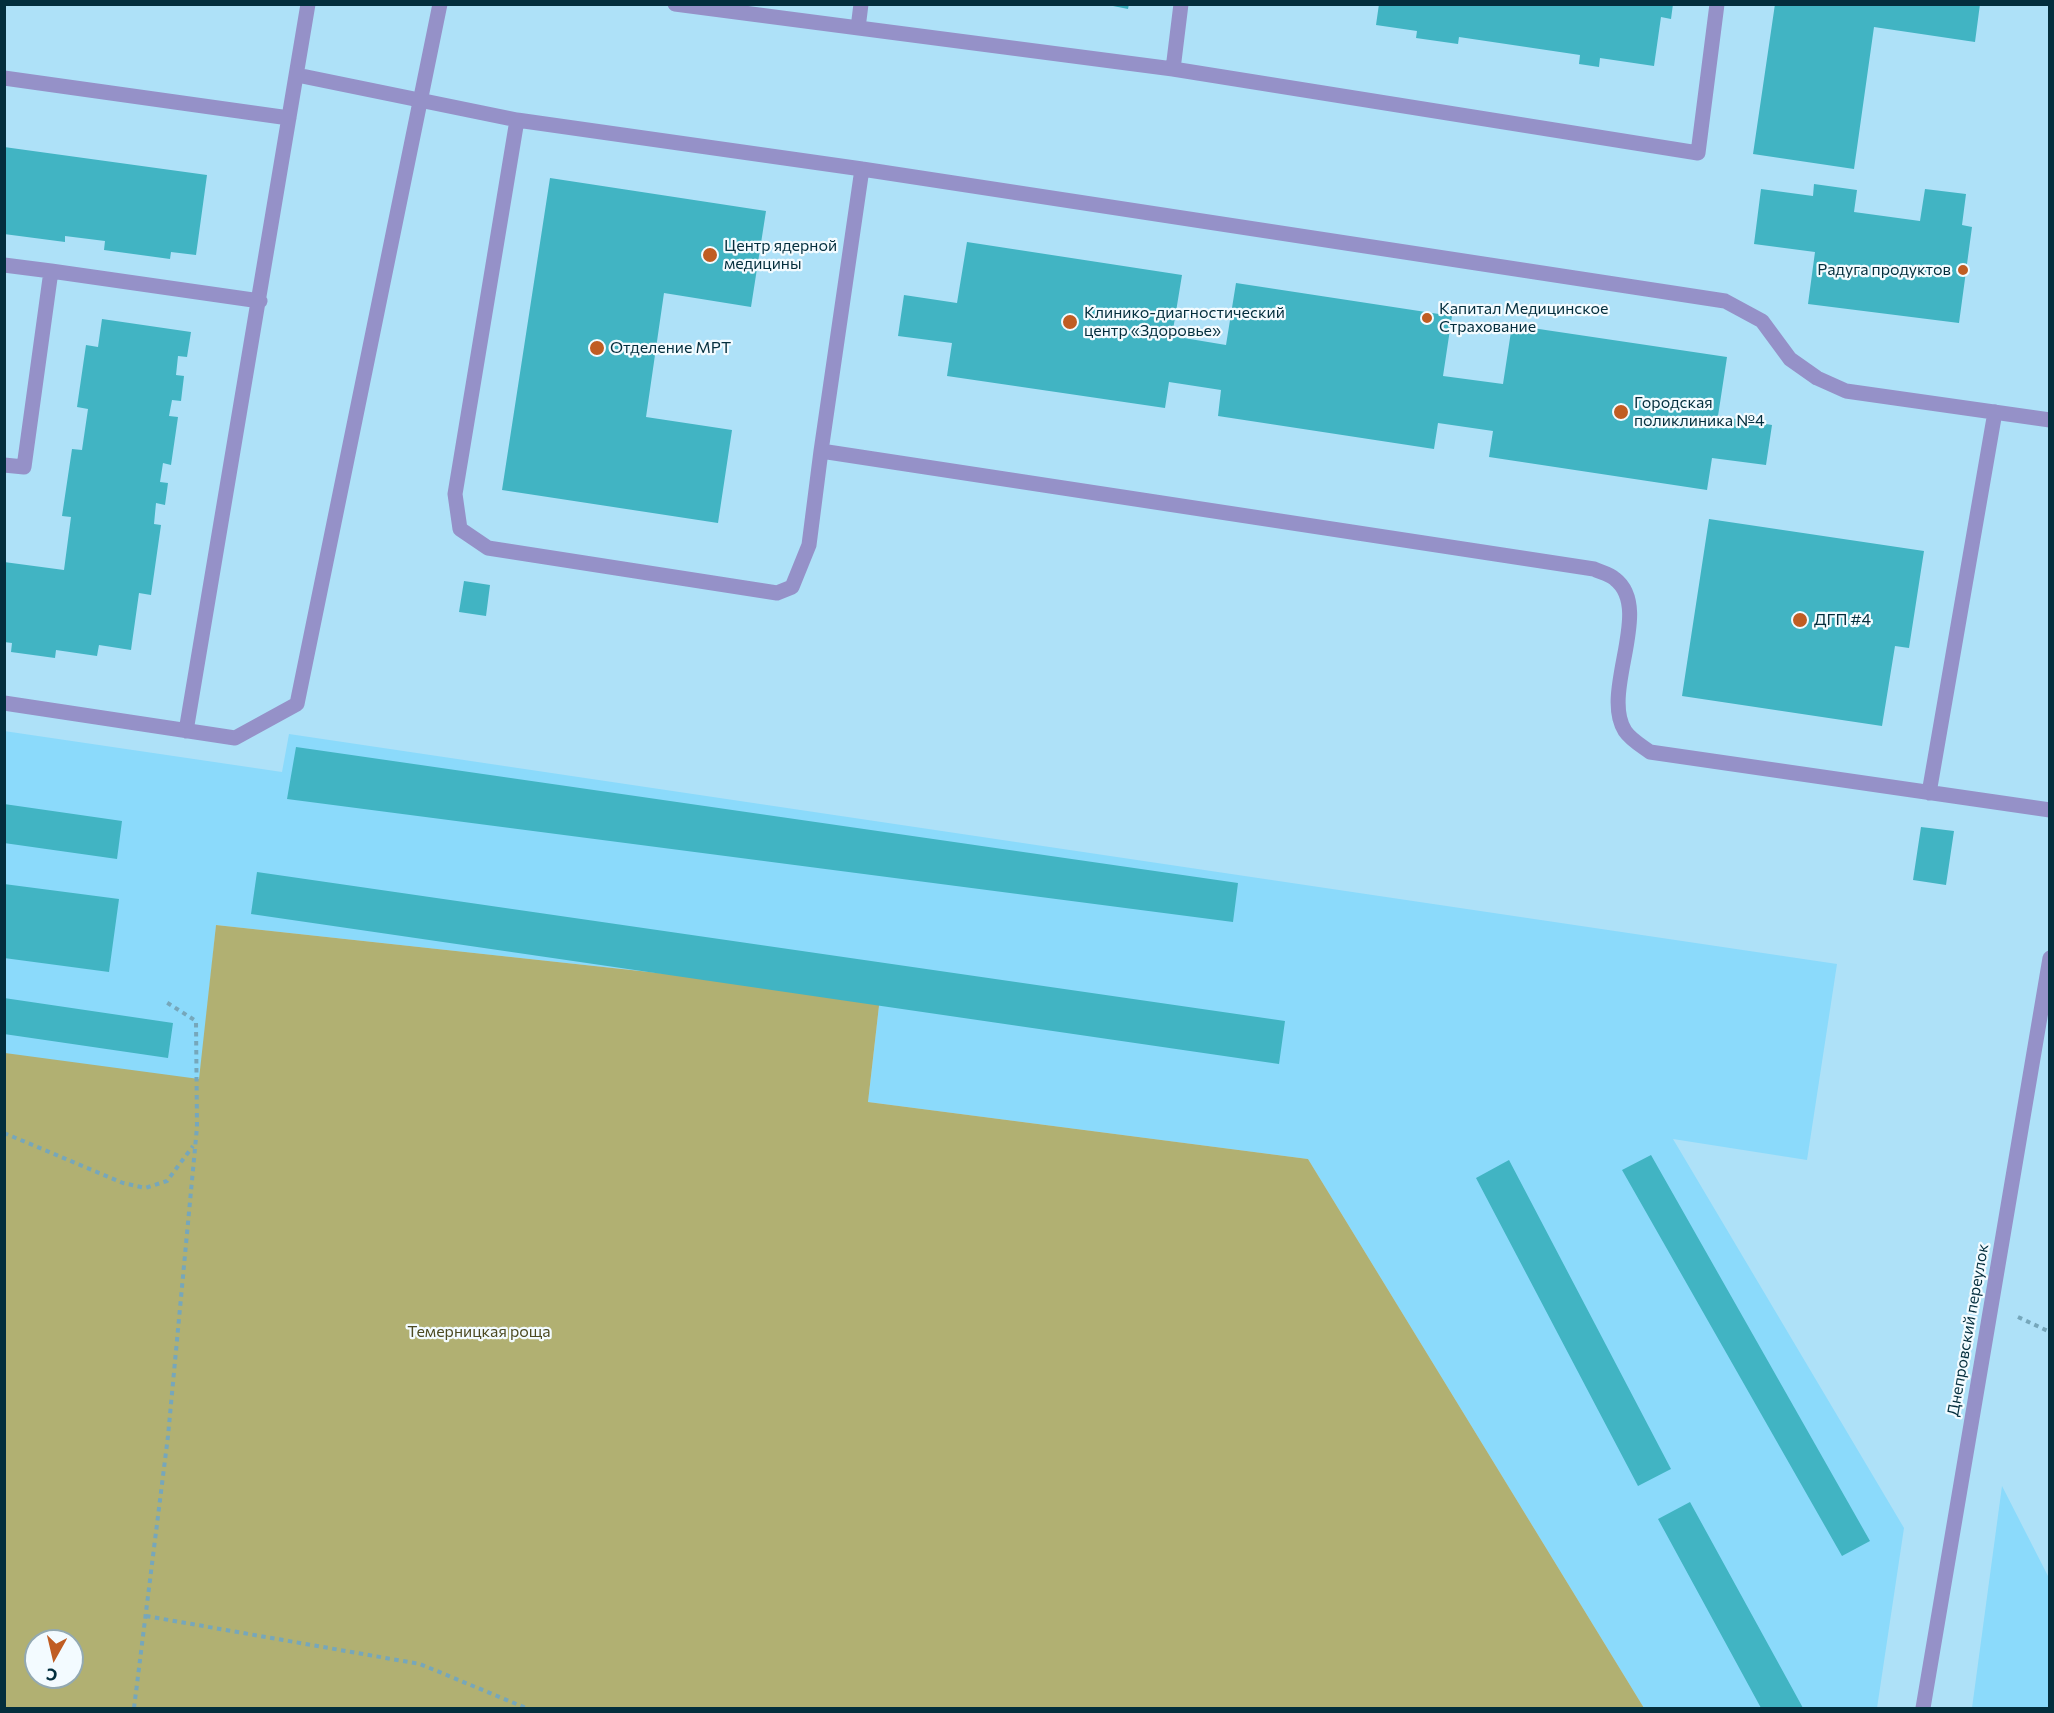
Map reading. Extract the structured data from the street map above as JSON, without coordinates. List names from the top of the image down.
{
  "streets": {
    "street": ["Днепровский переулок"]
  },
  "parks": ["Темерницкая роща"],
  "places": [
    "Центр ядерной медицины",
    "Радуга продуктов",
    "Капитал Медицинское Страхование",
    "Клинико-диагностический центр «Здоровье»",
    "Отделение МРТ",
    "Городская поликлиника №4",
    "ДГП #4"
  ],
  "north": "bottom"
}
